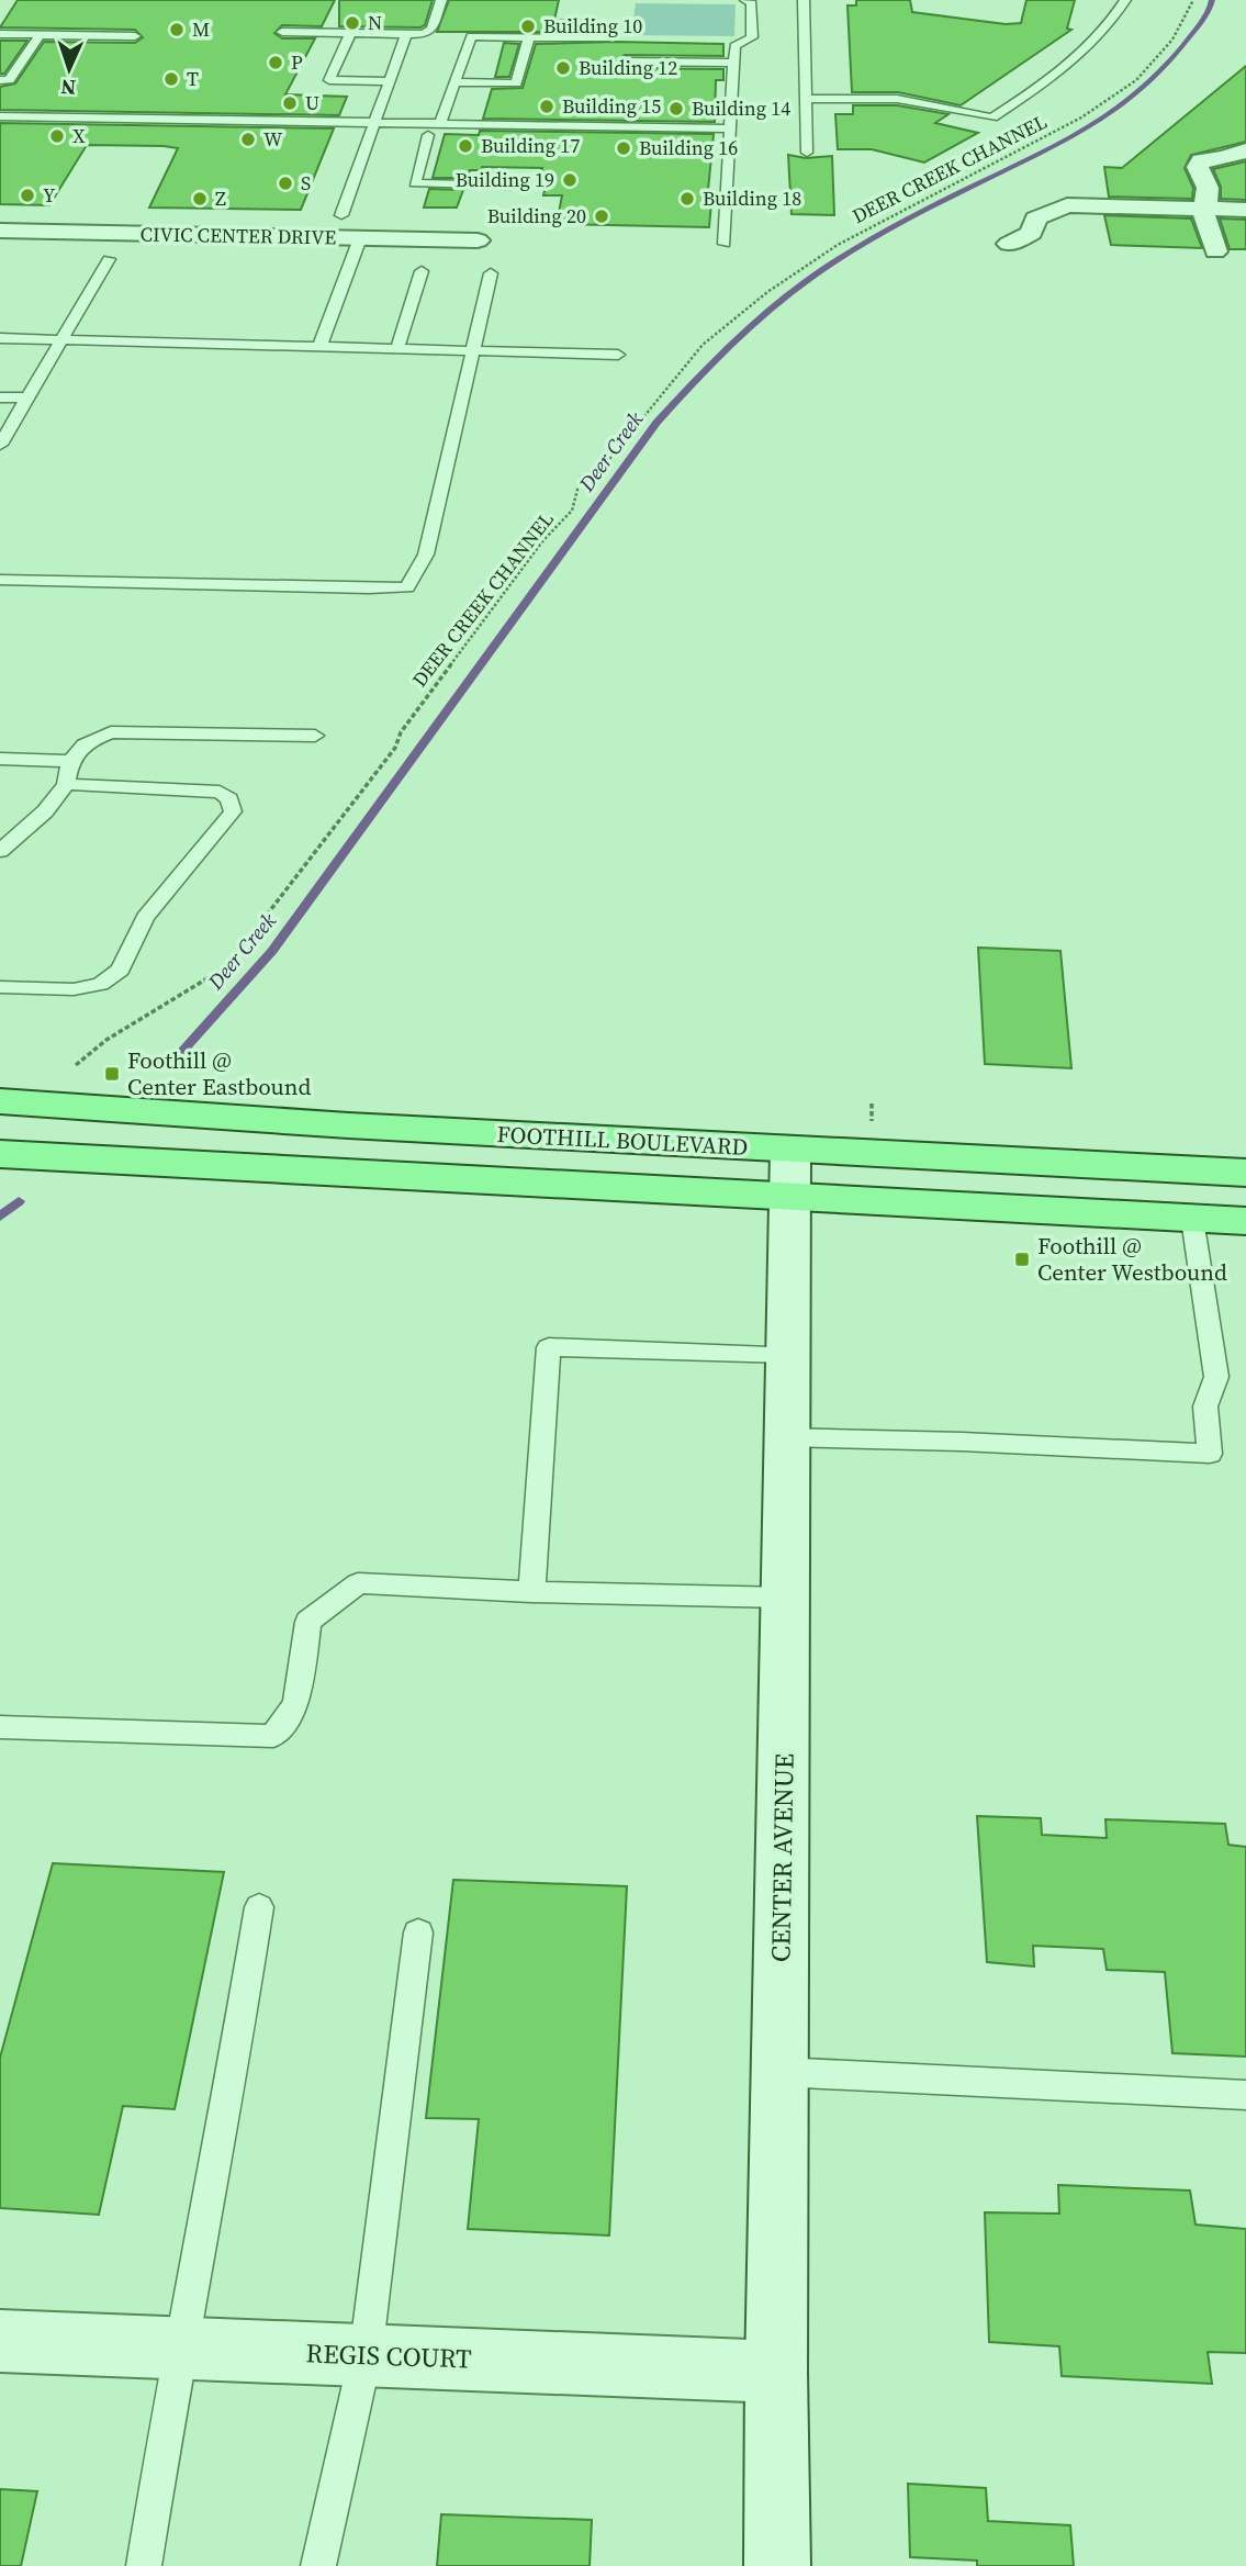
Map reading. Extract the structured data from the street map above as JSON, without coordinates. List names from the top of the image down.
{
  "streets": {
    "main road": ["FOOTHILL BOULEVARD"],
    "street": ["CIVIC CENTER DRIVE", "CENTER AVENUE", "REGIS COURT"],
    "path": ["DEER CREEK CHANNEL"]
  },
  "crossings": [
    ["FOOTHILL BOULEVARD", "CENTER AVENUE"],
    ["CENTER AVENUE", "REGIS COURT"]
  ],
  "water": ["Deer Creek"],
  "places": {
    "other": [
      "N",
      "Building 10",
      "M",
      "P",
      "Building 12",
      "T",
      "U",
      "Building 15",
      "Building 14",
      "X",
      "W",
      "Building 17",
      "Building 16",
      "Building 19",
      "S",
      "Y",
      "Z",
      "Building 18",
      "Building 20"
    ],
    "transit": ["Foothill @ Center Eastbound", "Foothill @ Center Westbound"]
  },
  "north": "bottom"
}
